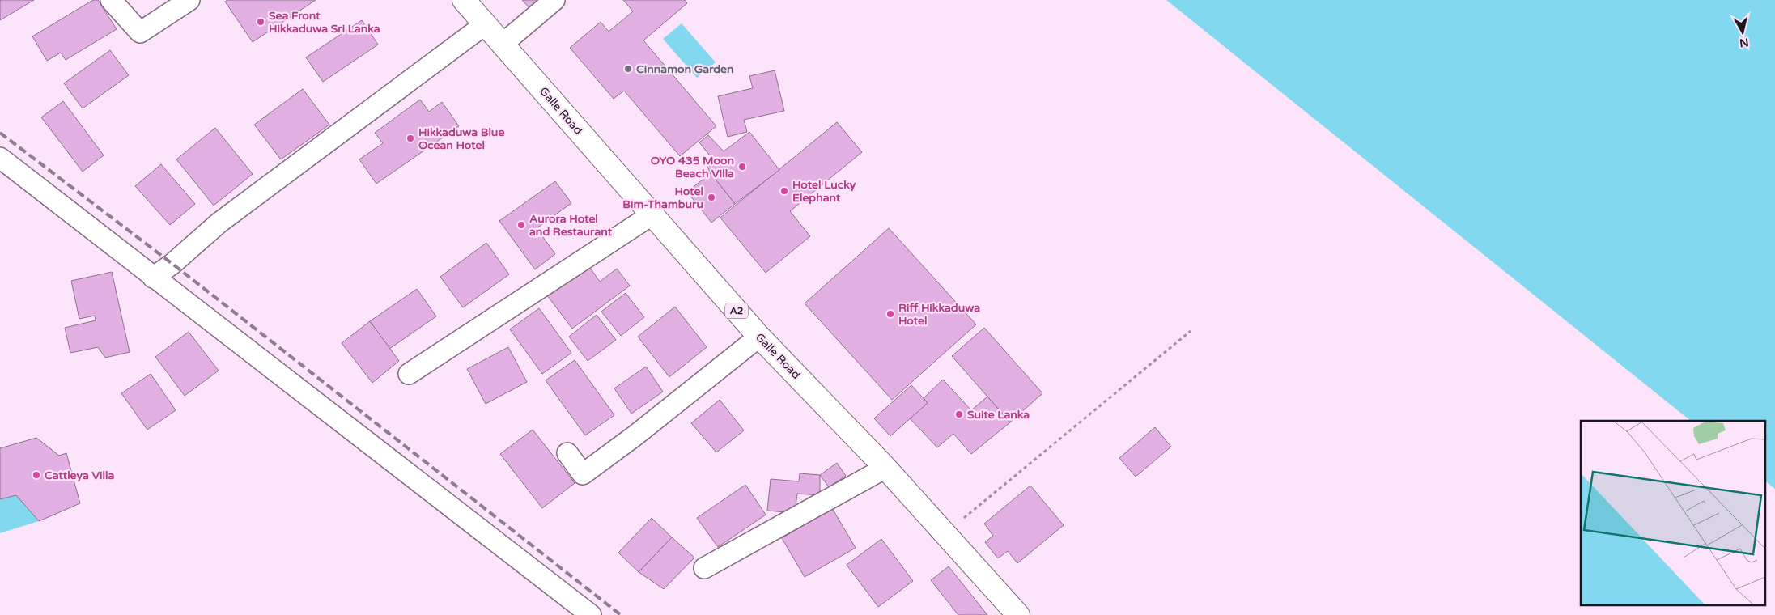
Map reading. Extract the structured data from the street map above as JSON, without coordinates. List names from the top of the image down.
{
  "streets": {
    "highway": ["Galle Road", "A2"]
  },
  "places": [
    "Sea Front Hikkaduwa Sri Lanka",
    "Cinnamon Garden",
    "Hikkaduwa Blue Ocean Hotel",
    "OYO 435 Moon Beach Villa",
    "Hotel Lucky Elephant",
    "Hotel Bim-Thamburu",
    "Aurora Hotel and Restaurant",
    "Riff Hikkaduwa Hotel",
    "Suite Lanka",
    "Cattleya Villa"
  ],
  "north": "bottom"
}
